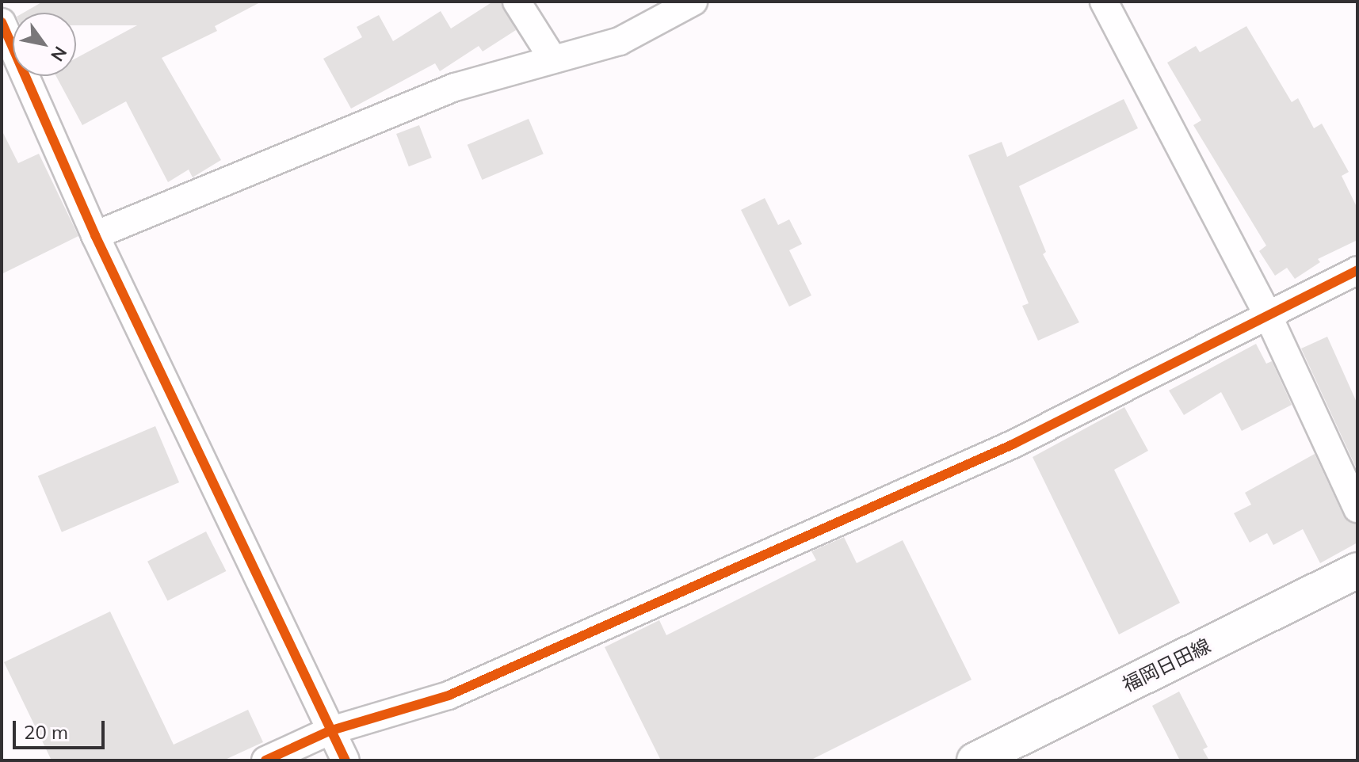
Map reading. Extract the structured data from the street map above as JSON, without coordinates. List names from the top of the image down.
{
  "streets": {
    "main road": ["福岡日田線"]
  },
  "scale_bar": "20 m",
  "north": "bottom right"
}
